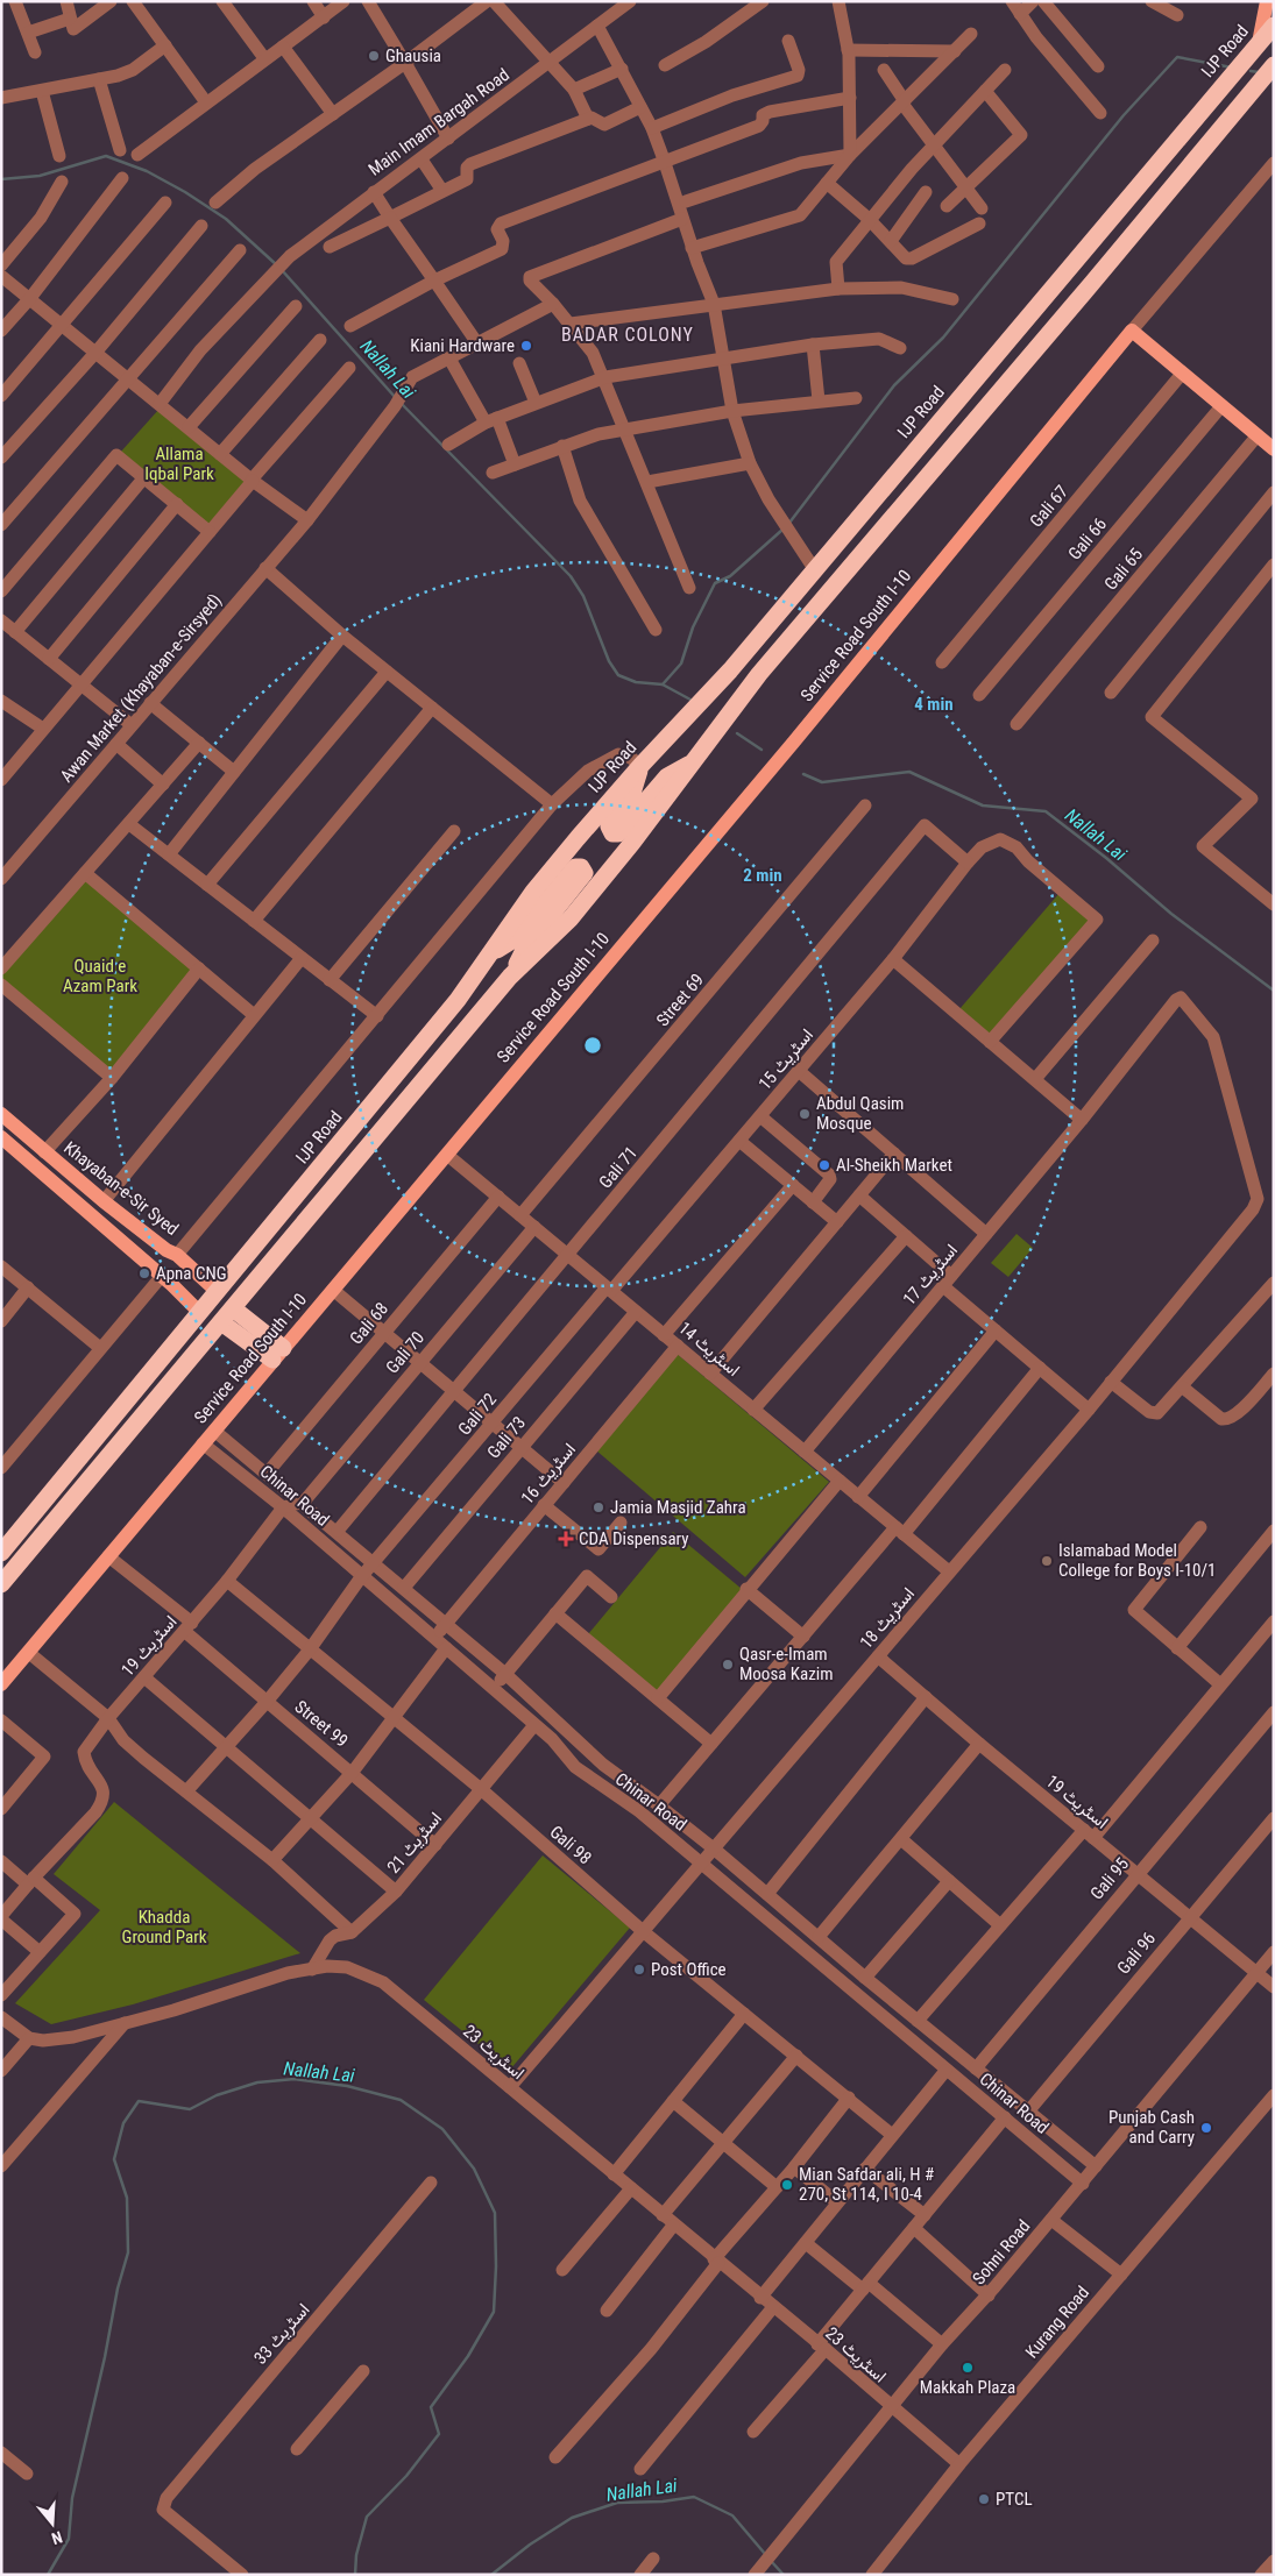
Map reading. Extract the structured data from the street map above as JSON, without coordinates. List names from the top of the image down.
{
  "streets": {
    "highway": ["IJP Road"],
    "main road": ["Service Road South I-10", "Khayaban-e-Sir Syed"],
    "street": [
      "Main Imam Bargah Road",
      "Gali 67",
      "Gali 66",
      "Gali 65",
      "Awan Market (Khayaban-e-Sirsyed)",
      "Street 69",
      "اسٹریٹ 15",
      "Gali 71",
      "اسٹریٹ 17",
      "Gali 68",
      "اسٹریٹ 14",
      "Gali 70",
      "Gali 72",
      "Gali 73",
      "اسٹریٹ 16",
      "Chinar Road",
      "اسٹریٹ 18",
      "اسٹریٹ 19",
      "Street 99",
      "اسٹریٹ 21",
      "Gali 98",
      "Gali 95",
      "Gali 96",
      "اسٹریٹ 23",
      "Sohni Road",
      "Kurang Road",
      "اسٹریٹ 33"
    ]
  },
  "crossings": [
    ["IJP Road", "Khayaban-e-Sir Syed"],
    ["Service Road South I-10", "اسٹریٹ 14"],
    ["Service Road South I-10", "Chinar Road"],
    ["Service Road South I-10", "Street 99"],
    ["Street 69", "اسٹریٹ 14"],
    ["اسٹریٹ 15", "Gali 71"],
    ["اسٹریٹ 15", "اسٹریٹ 14"],
    ["اسٹریٹ 15", "Gali 72"],
    ["Gali 71", "اسٹریٹ 14"],
    ["Gali 71", "Chinar Road"],
    ["اسٹریٹ 17", "اسٹریٹ 14"],
    ["اسٹریٹ 17", "اسٹریٹ 18"],
    ["Gali 68", "اسٹریٹ 14"],
    ["Gali 68", "Chinar Road"],
    ["اسٹریٹ 14", "Gali 70"],
    ["اسٹریٹ 14", "Gali 72"],
    ["اسٹریٹ 14", "Gali 73"],
    ["اسٹریٹ 14", "اسٹریٹ 16"],
    ["اسٹریٹ 14", "اسٹریٹ 18"],
    ["Gali 70", "Chinar Road"],
    ["Gali 72", "Chinar Road"],
    ["Gali 72", "Street 99"],
    ["Gali 72", "Gali 98"],
    ["Gali 73", "Chinar Road"],
    ["اسٹریٹ 16", "Chinar Road"],
    ["Chinar Road", "اسٹریٹ 18"],
    ["Chinar Road", "اسٹریٹ 19"],
    ["Chinar Road", "اسٹریٹ 21"],
    ["Chinar Road", "Gali 95"],
    ["Chinar Road", "Gali 96"],
    ["Chinar Road", "Sohni Road"],
    ["اسٹریٹ 18", "اسٹریٹ 19"],
    ["اسٹریٹ 18", "Gali 98"],
    ["اسٹریٹ 18", "اسٹریٹ 23"],
    ["اسٹریٹ 19", "Street 99"],
    ["اسٹریٹ 19", "Gali 98"],
    ["اسٹریٹ 19", "Gali 95"],
    ["اسٹریٹ 19", "Gali 96"],
    ["اسٹریٹ 19", "Sohni Road"],
    ["Street 99", "اسٹریٹ 21"],
    ["اسٹریٹ 21", "Gali 98"],
    ["اسٹریٹ 21", "اسٹریٹ 23"],
    ["اسٹریٹ 23", "Sohni Road"],
    ["اسٹریٹ 23", "Kurang Road"]
  ],
  "districts": ["BADAR COLONY"],
  "water": ["Nallah Lai"],
  "parks": ["Allama Iqbal Park", "Quaid e Azam Park", "Khadda Ground Park"],
  "places": {
    "other": [
      "Ghausia",
      "Kiani Hardware",
      "Abdul Qasim Mosque",
      "Al-Sheikh Market",
      "Apna CNG",
      "Jamia Masjid Zahra",
      "Islamabad Model College for Boys I-10/1",
      "Qasr-e-Imam Moosa Kazim",
      "Post Office",
      "Punjab Cash and Carry",
      "Mian Safdar ali, H # 270, St 114, I 10-4",
      "Makkah Plaza",
      "PTCL"
    ],
    "health": ["CDA Dispensary"]
  },
  "north": "bottom",
  "rings": ["4 min", "2 min"]
}
